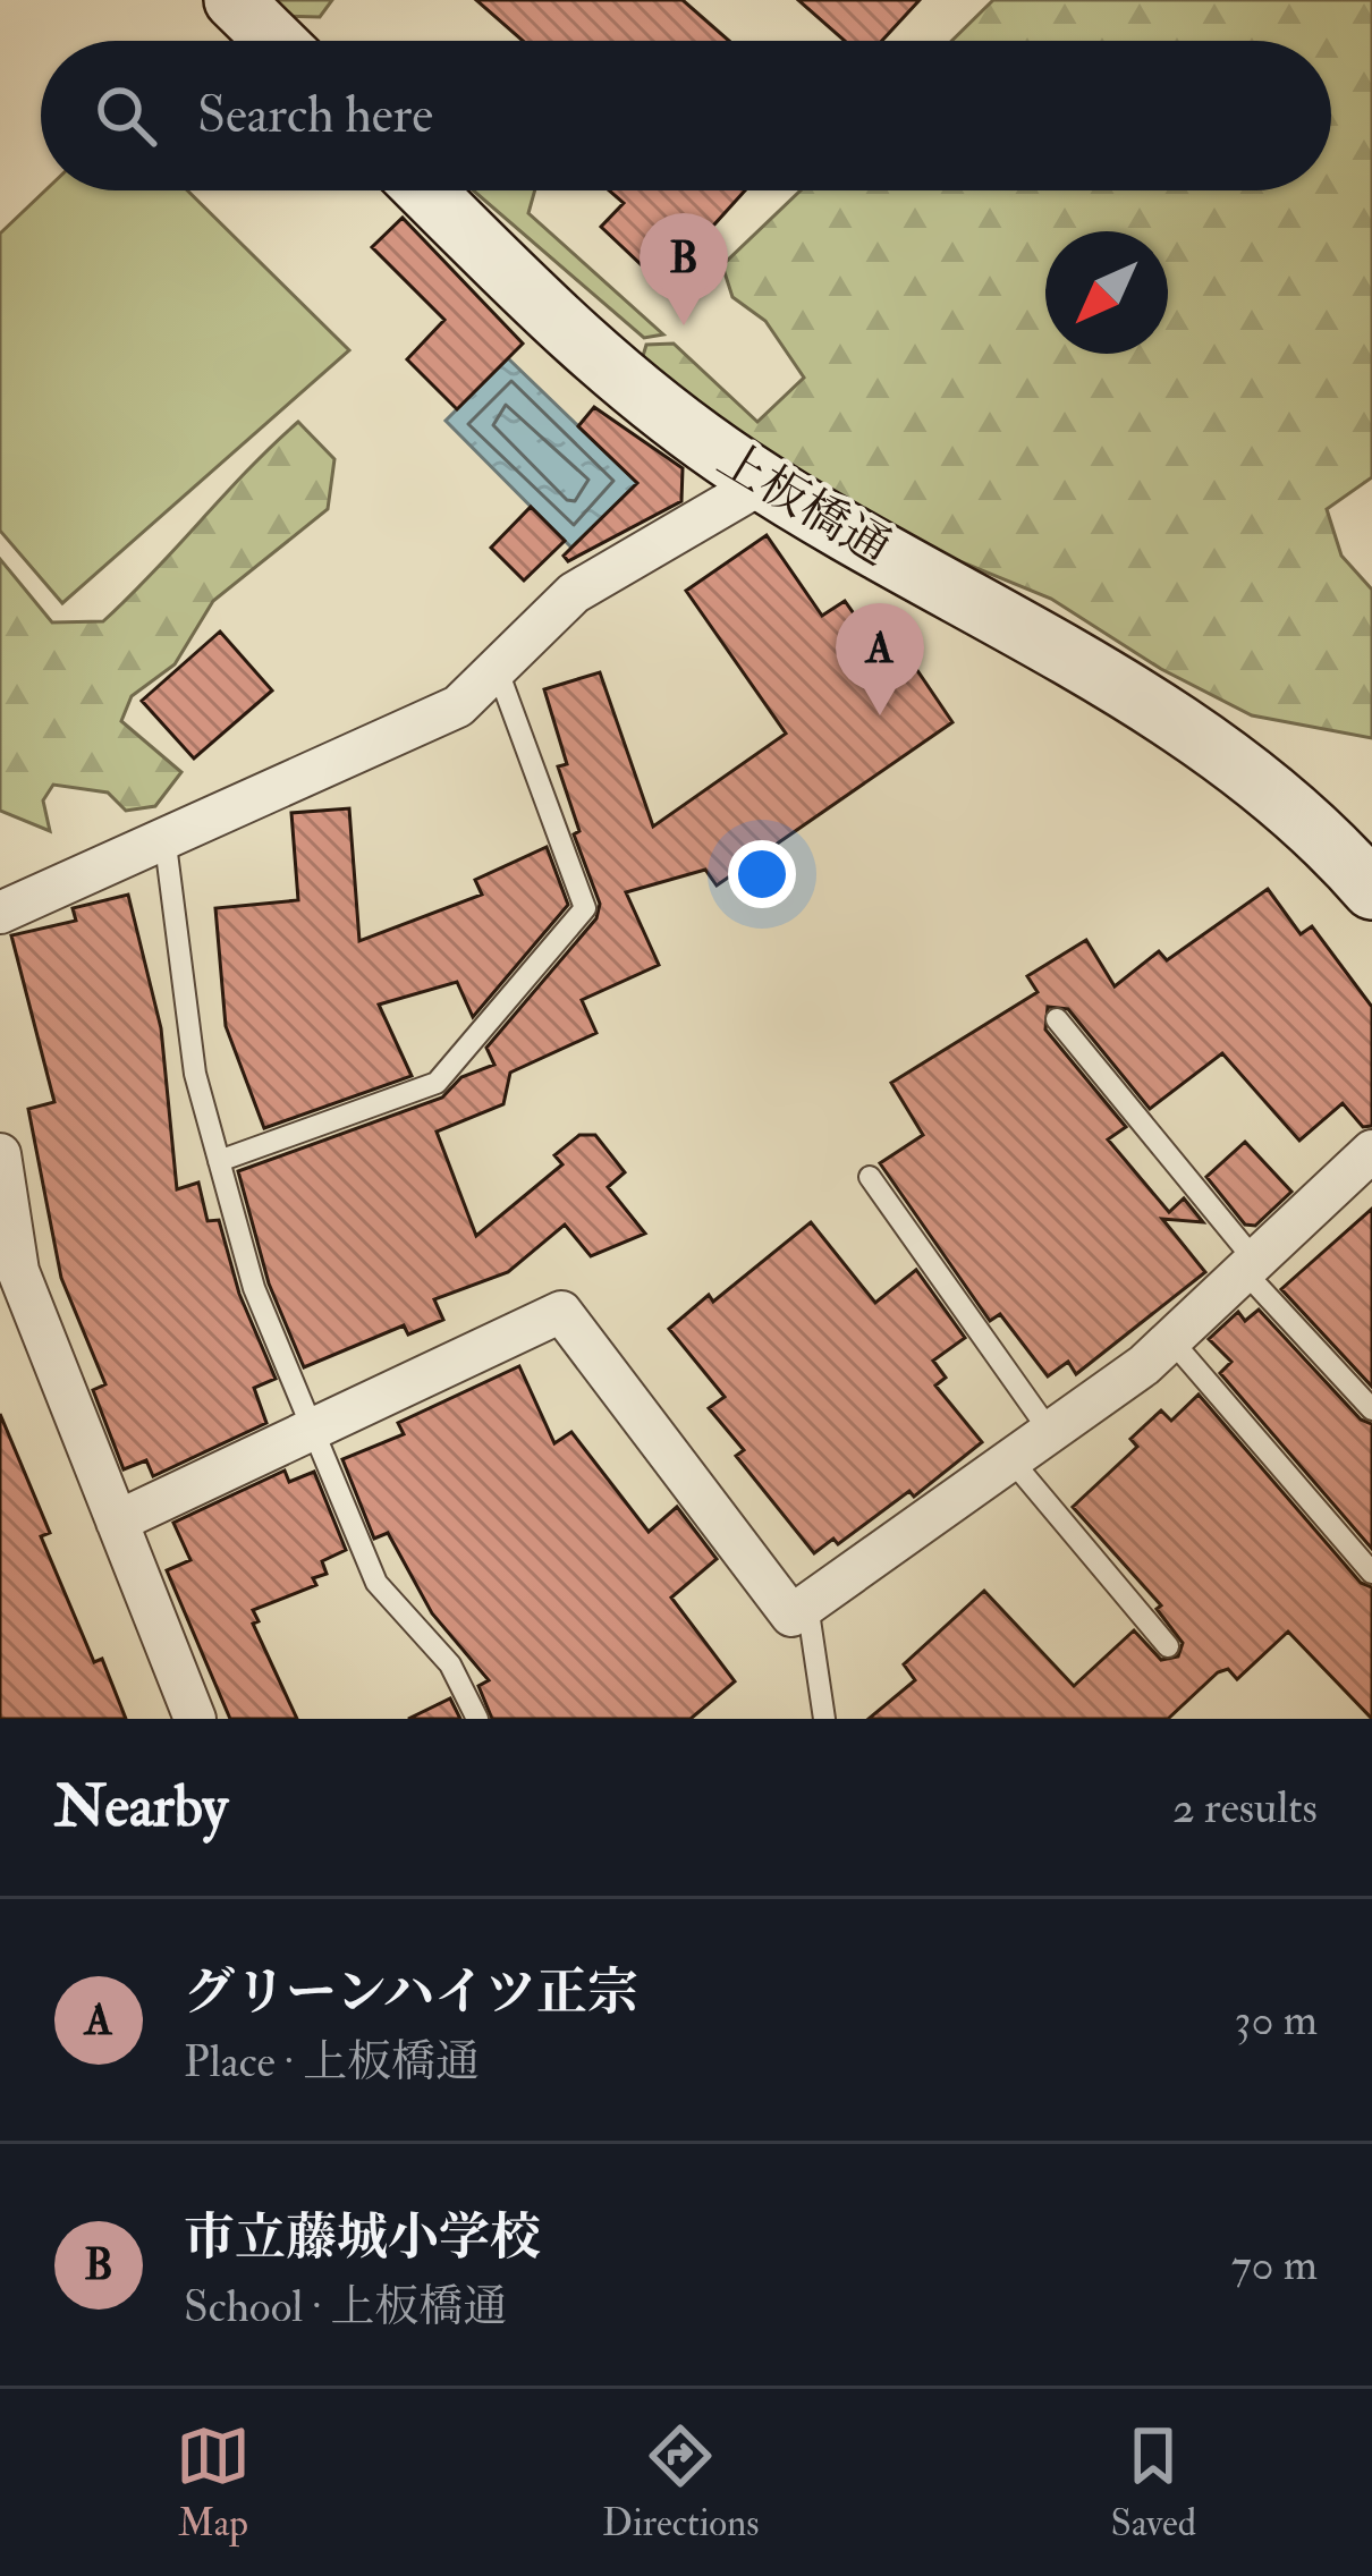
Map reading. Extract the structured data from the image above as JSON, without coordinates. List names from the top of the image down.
{
  "streets": {
    "street": ["上板橋通"]
  },
  "north": "bottom left",
  "page": {
    "search": "Search here",
    "pins": ["B", "A"],
    "heading": ["Nearby", "2 results"],
    "list": [
      {
        "mark": "A",
        "name": "グリーンハイツ正宗",
        "note": "Place · 上板橋通",
        "value": "30 m"
      },
      {
        "mark": "B",
        "name": "市立藤城小学校",
        "note": "School · 上板橋通",
        "value": "70 m"
      }
    ],
    "nav": ["Map", "Directions", "Saved"]
  }
}
